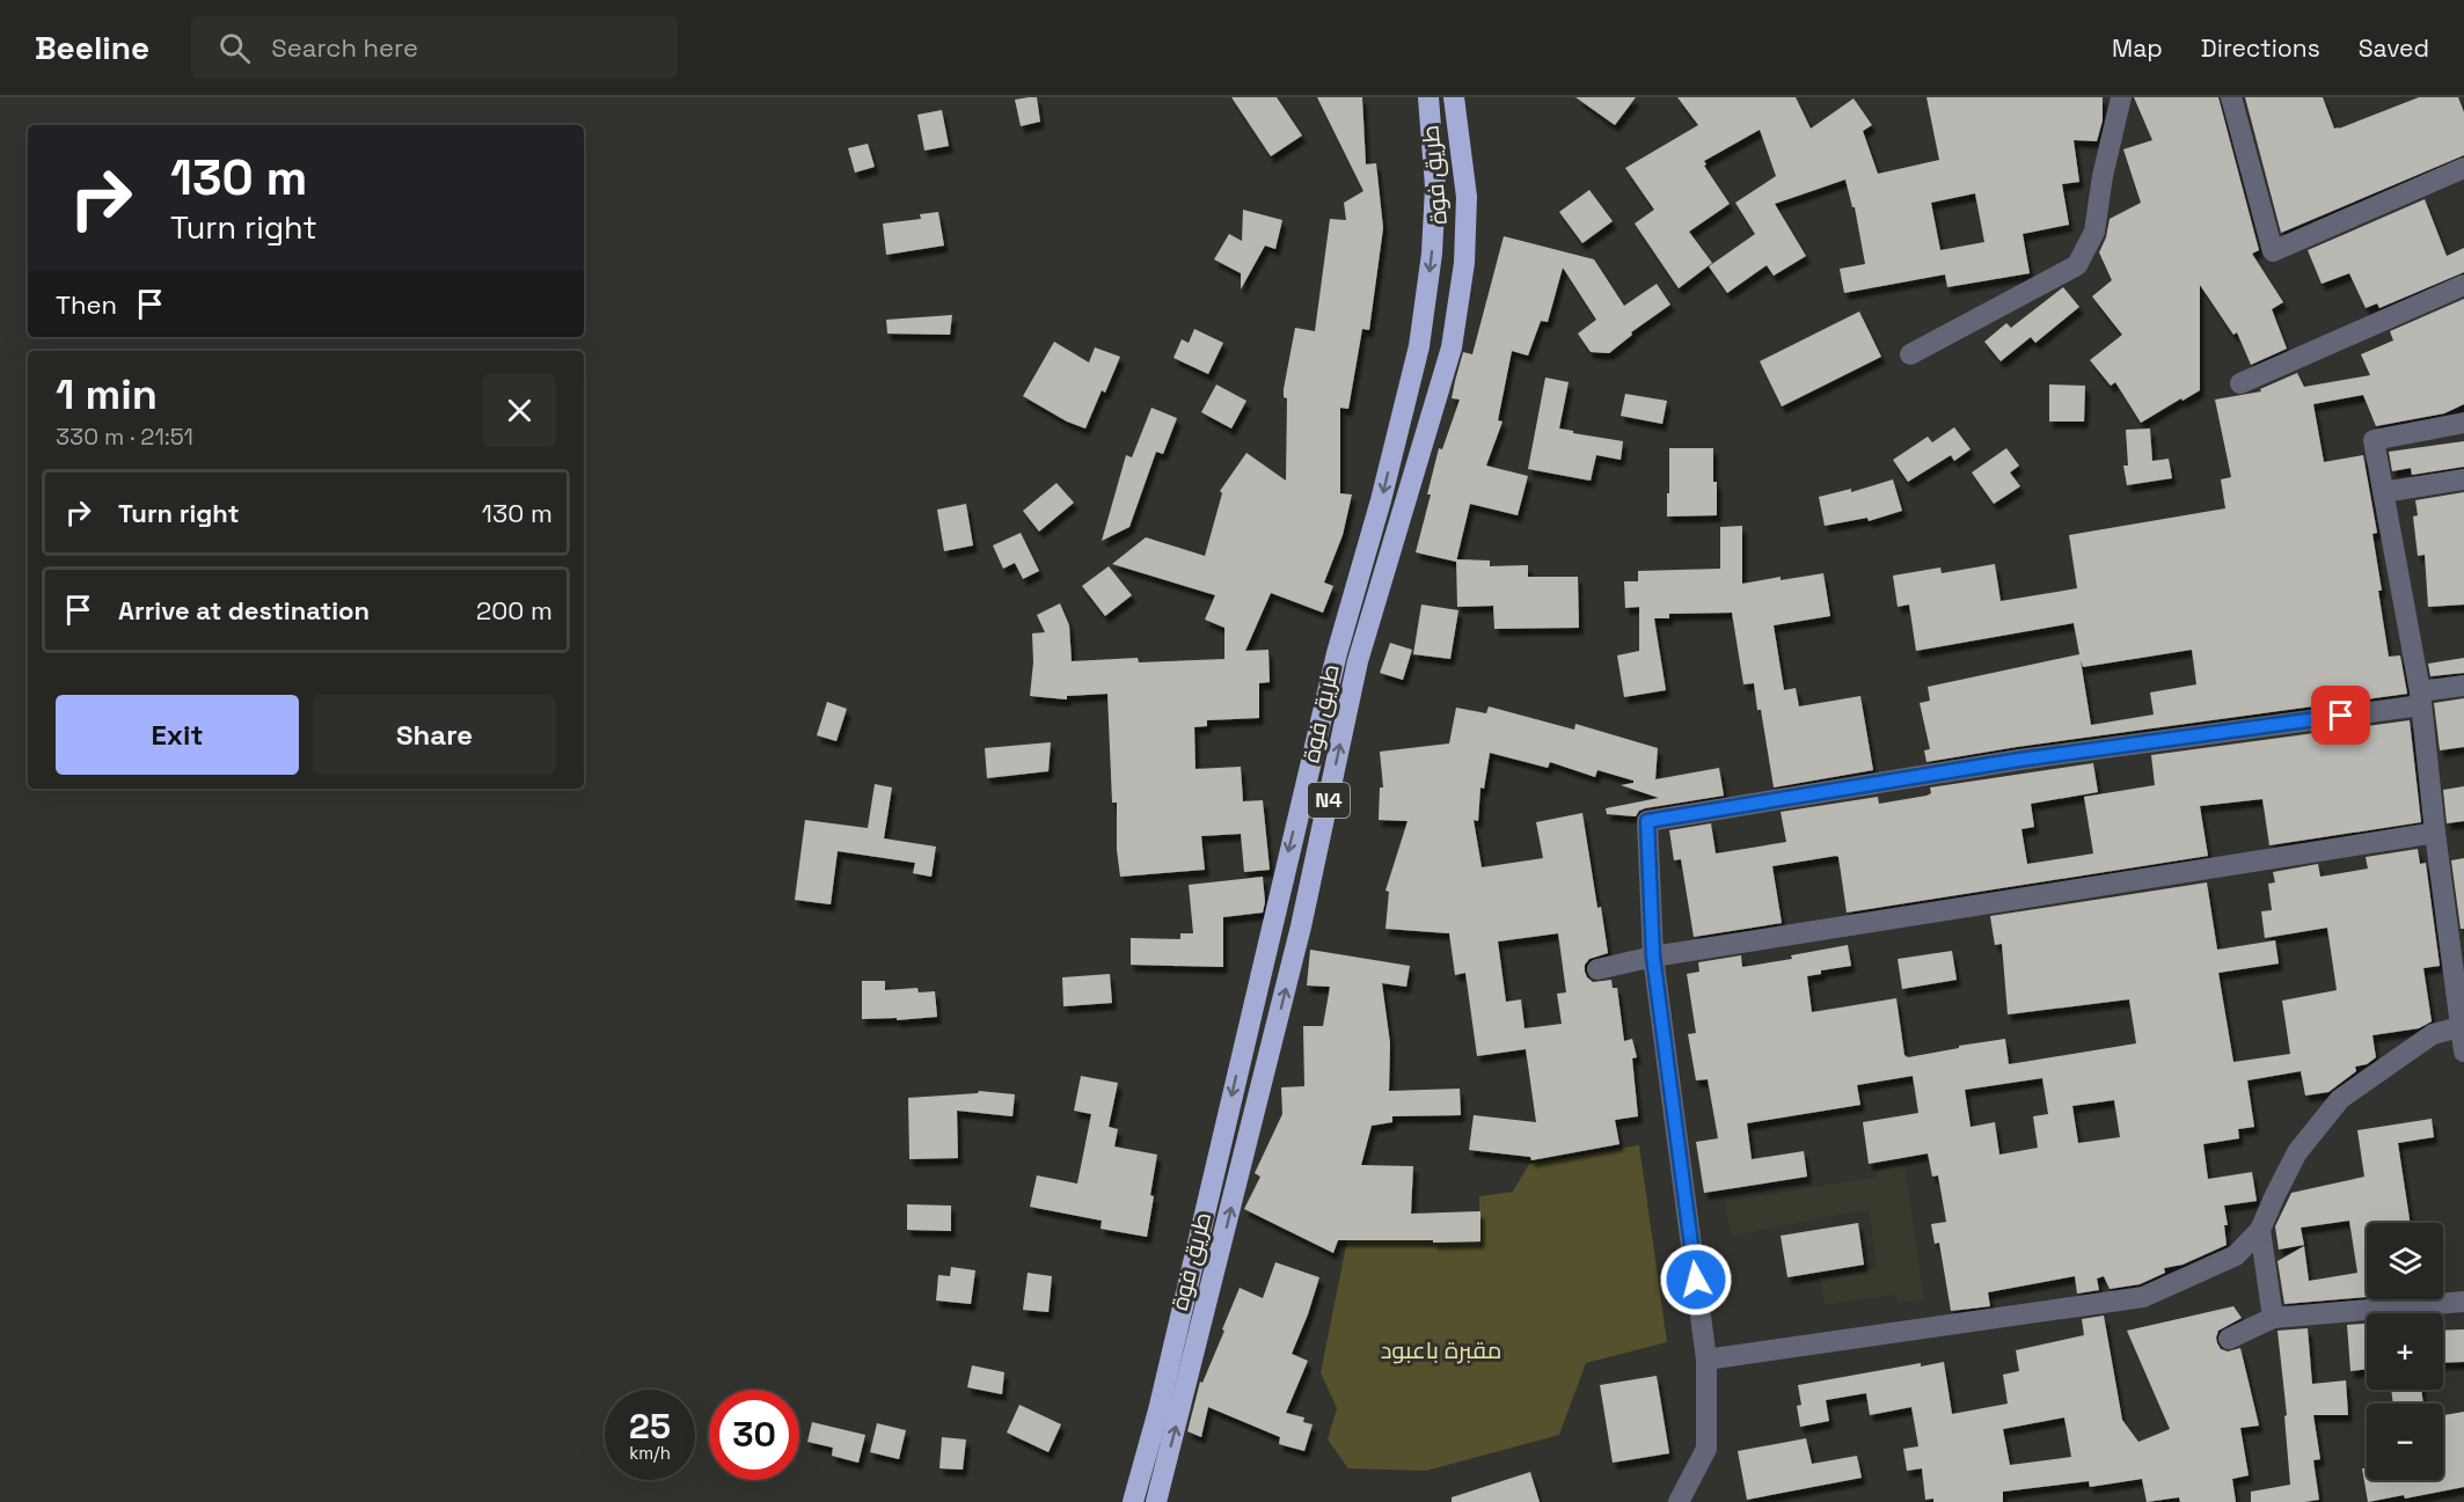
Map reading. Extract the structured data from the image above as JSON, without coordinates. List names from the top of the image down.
{
  "streets": {
    "highway": ["طريق فوة", "N4"]
  },
  "parks": ["مقبرة باعبود"],
  "page": {
    "header": "Beeline",
    "search": "Search here",
    "nav": ["Map", "Directions", "Saved"],
    "turn": ["130 m", "Turn right"],
    "then": "Then",
    "heading": ["1 min", "330 m · 21:51"],
    "list": [
      {
        "name": "Turn right",
        "value": "130 m"
      },
      {
        "name": "Arrive at destination",
        "value": "200 m"
      }
    ],
    "buttons": ["Exit", "Share"],
    "map_buttons": ["+", "−"],
    "speed": "25 km/h",
    "limit": "30"
  }
}
